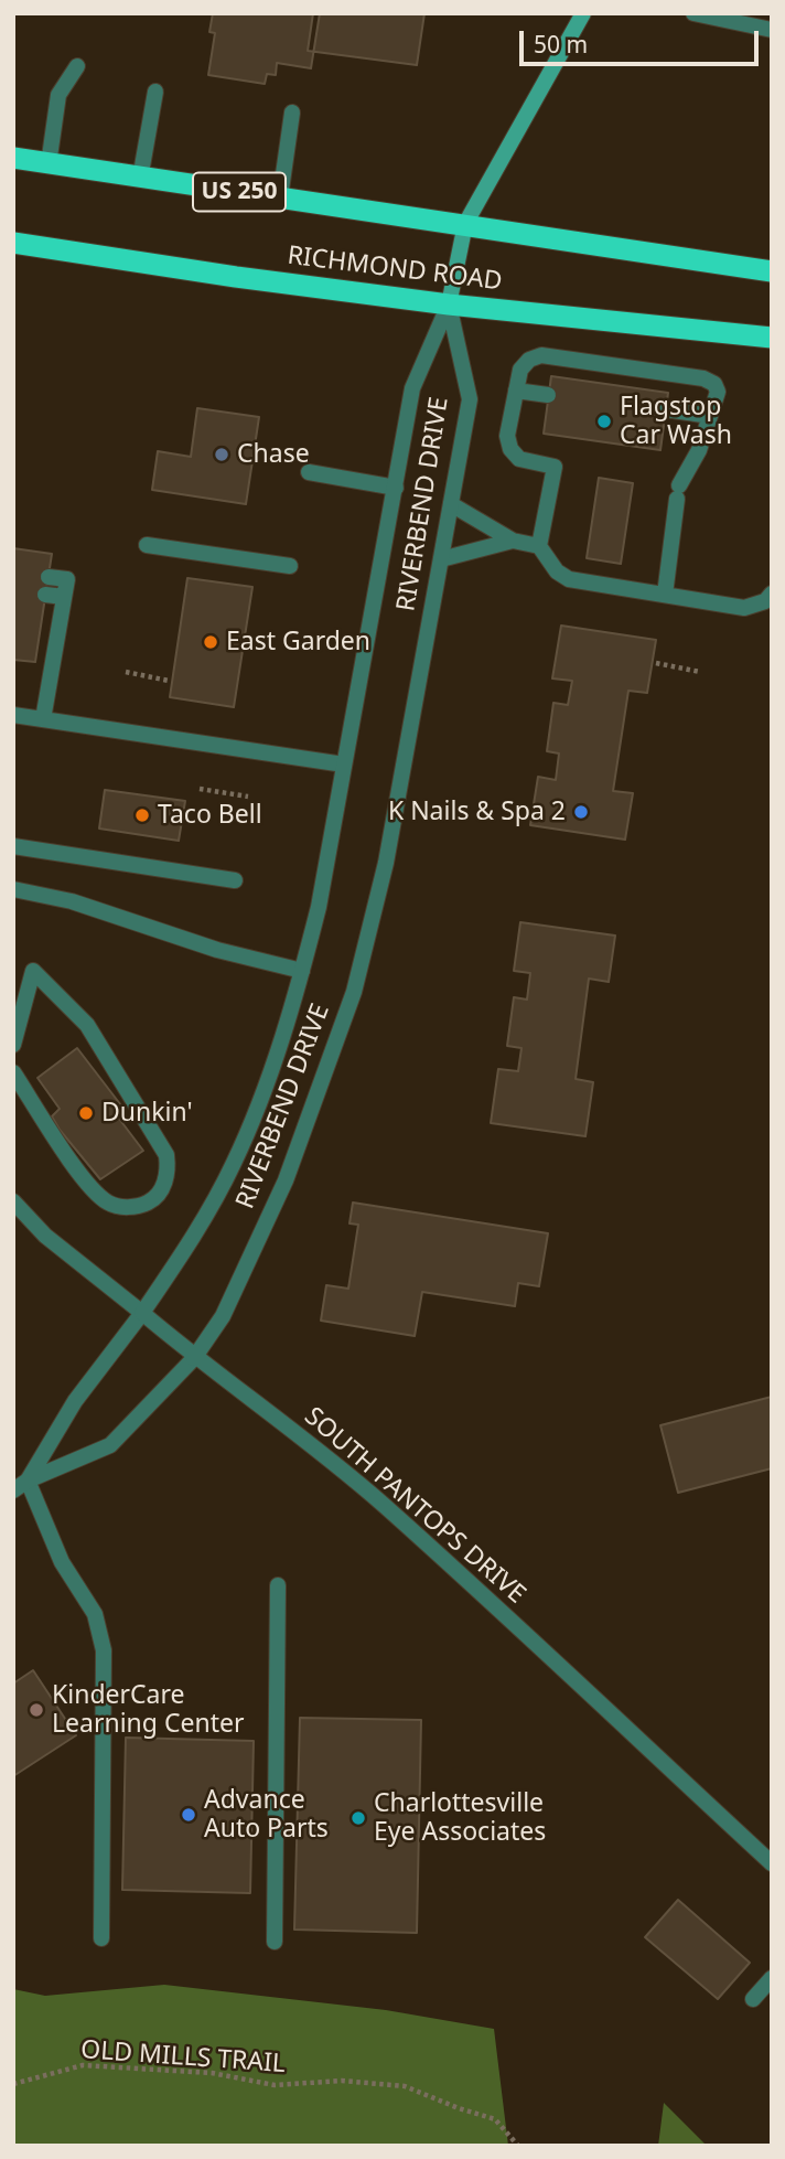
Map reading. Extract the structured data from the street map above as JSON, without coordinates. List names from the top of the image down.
{
  "streets": {
    "highway": ["US 250", "RICHMOND ROAD"],
    "street": ["RIVERBEND DRIVE", "SOUTH PANTOPS DRIVE"],
    "path": ["OLD MILLS TRAIL"]
  },
  "crossings": [
    ["US 250", "RICHMOND ROAD"],
    ["RICHMOND ROAD", "RIVERBEND DRIVE"],
    ["RIVERBEND DRIVE", "SOUTH PANTOPS DRIVE"]
  ],
  "places": [
    "Flagstop Car Wash",
    "Chase",
    "East Garden",
    "K Nails & Spa 2",
    "Taco Bell",
    "Dunkin'",
    "KinderCare Learning Center",
    "Advance Auto Parts",
    "Charlottesville Eye Associates"
  ],
  "scale_bar": "50 m"
}
